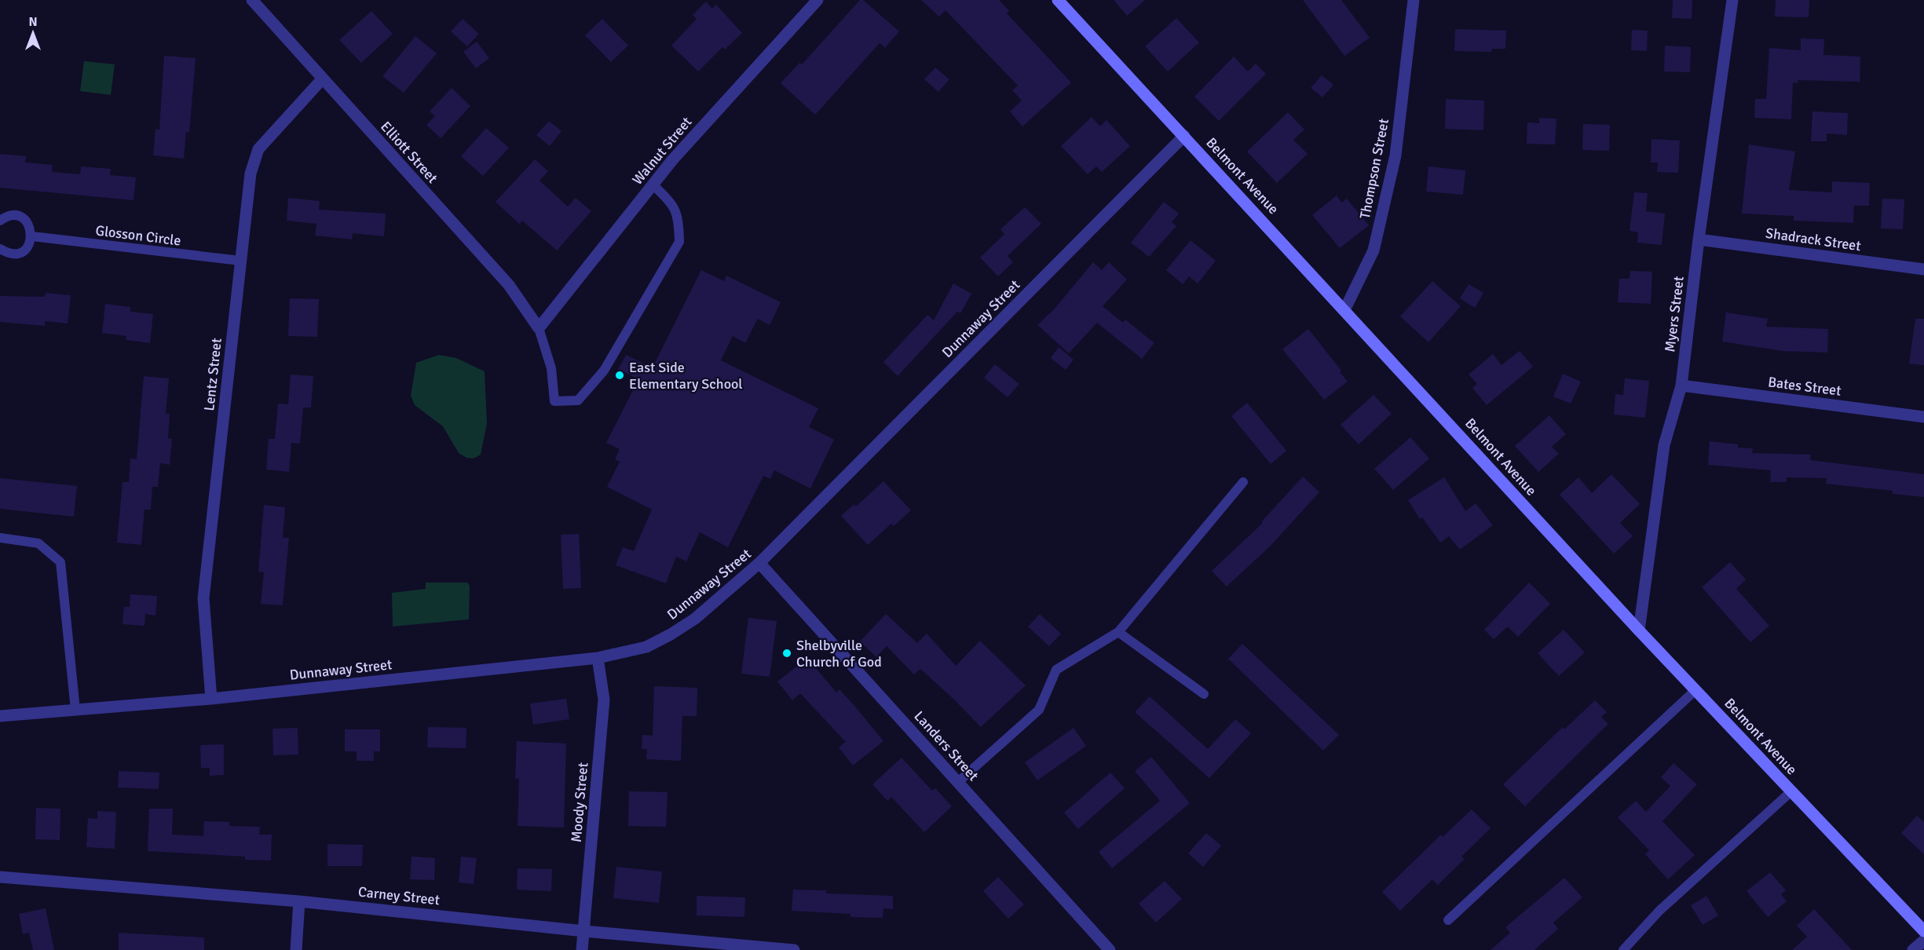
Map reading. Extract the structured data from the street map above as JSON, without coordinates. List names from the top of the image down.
{
  "streets": {
    "main road": ["Belmont Avenue"],
    "street": [
      "Walnut Street",
      "Elliott Street",
      "Thompson Street",
      "Shadrack Street",
      "Myers Street",
      "Dunnaway Street",
      "Lentz Street",
      "Bates Street",
      "Landers Street",
      "Moody Street",
      "Carney Street"
    ],
    "lane": ["Glosson Circle"]
  },
  "crossings": [
    ["Walnut Street", "Elliott Street"],
    ["Elliott Street", "Lentz Street"],
    ["Thompson Street", "Belmont Avenue"],
    ["Belmont Avenue", "Myers Street"],
    ["Belmont Avenue", "Dunnaway Street"],
    ["Glosson Circle", "Lentz Street"],
    ["Shadrack Street", "Myers Street"],
    ["Myers Street", "Bates Street"],
    ["Dunnaway Street", "Lentz Street"],
    ["Dunnaway Street", "Landers Street"],
    ["Dunnaway Street", "Moody Street"],
    ["Moody Street", "Carney Street"]
  ],
  "places": ["East Side Elementary School", "Shelbyville Church of God"],
  "north": "top"
}
